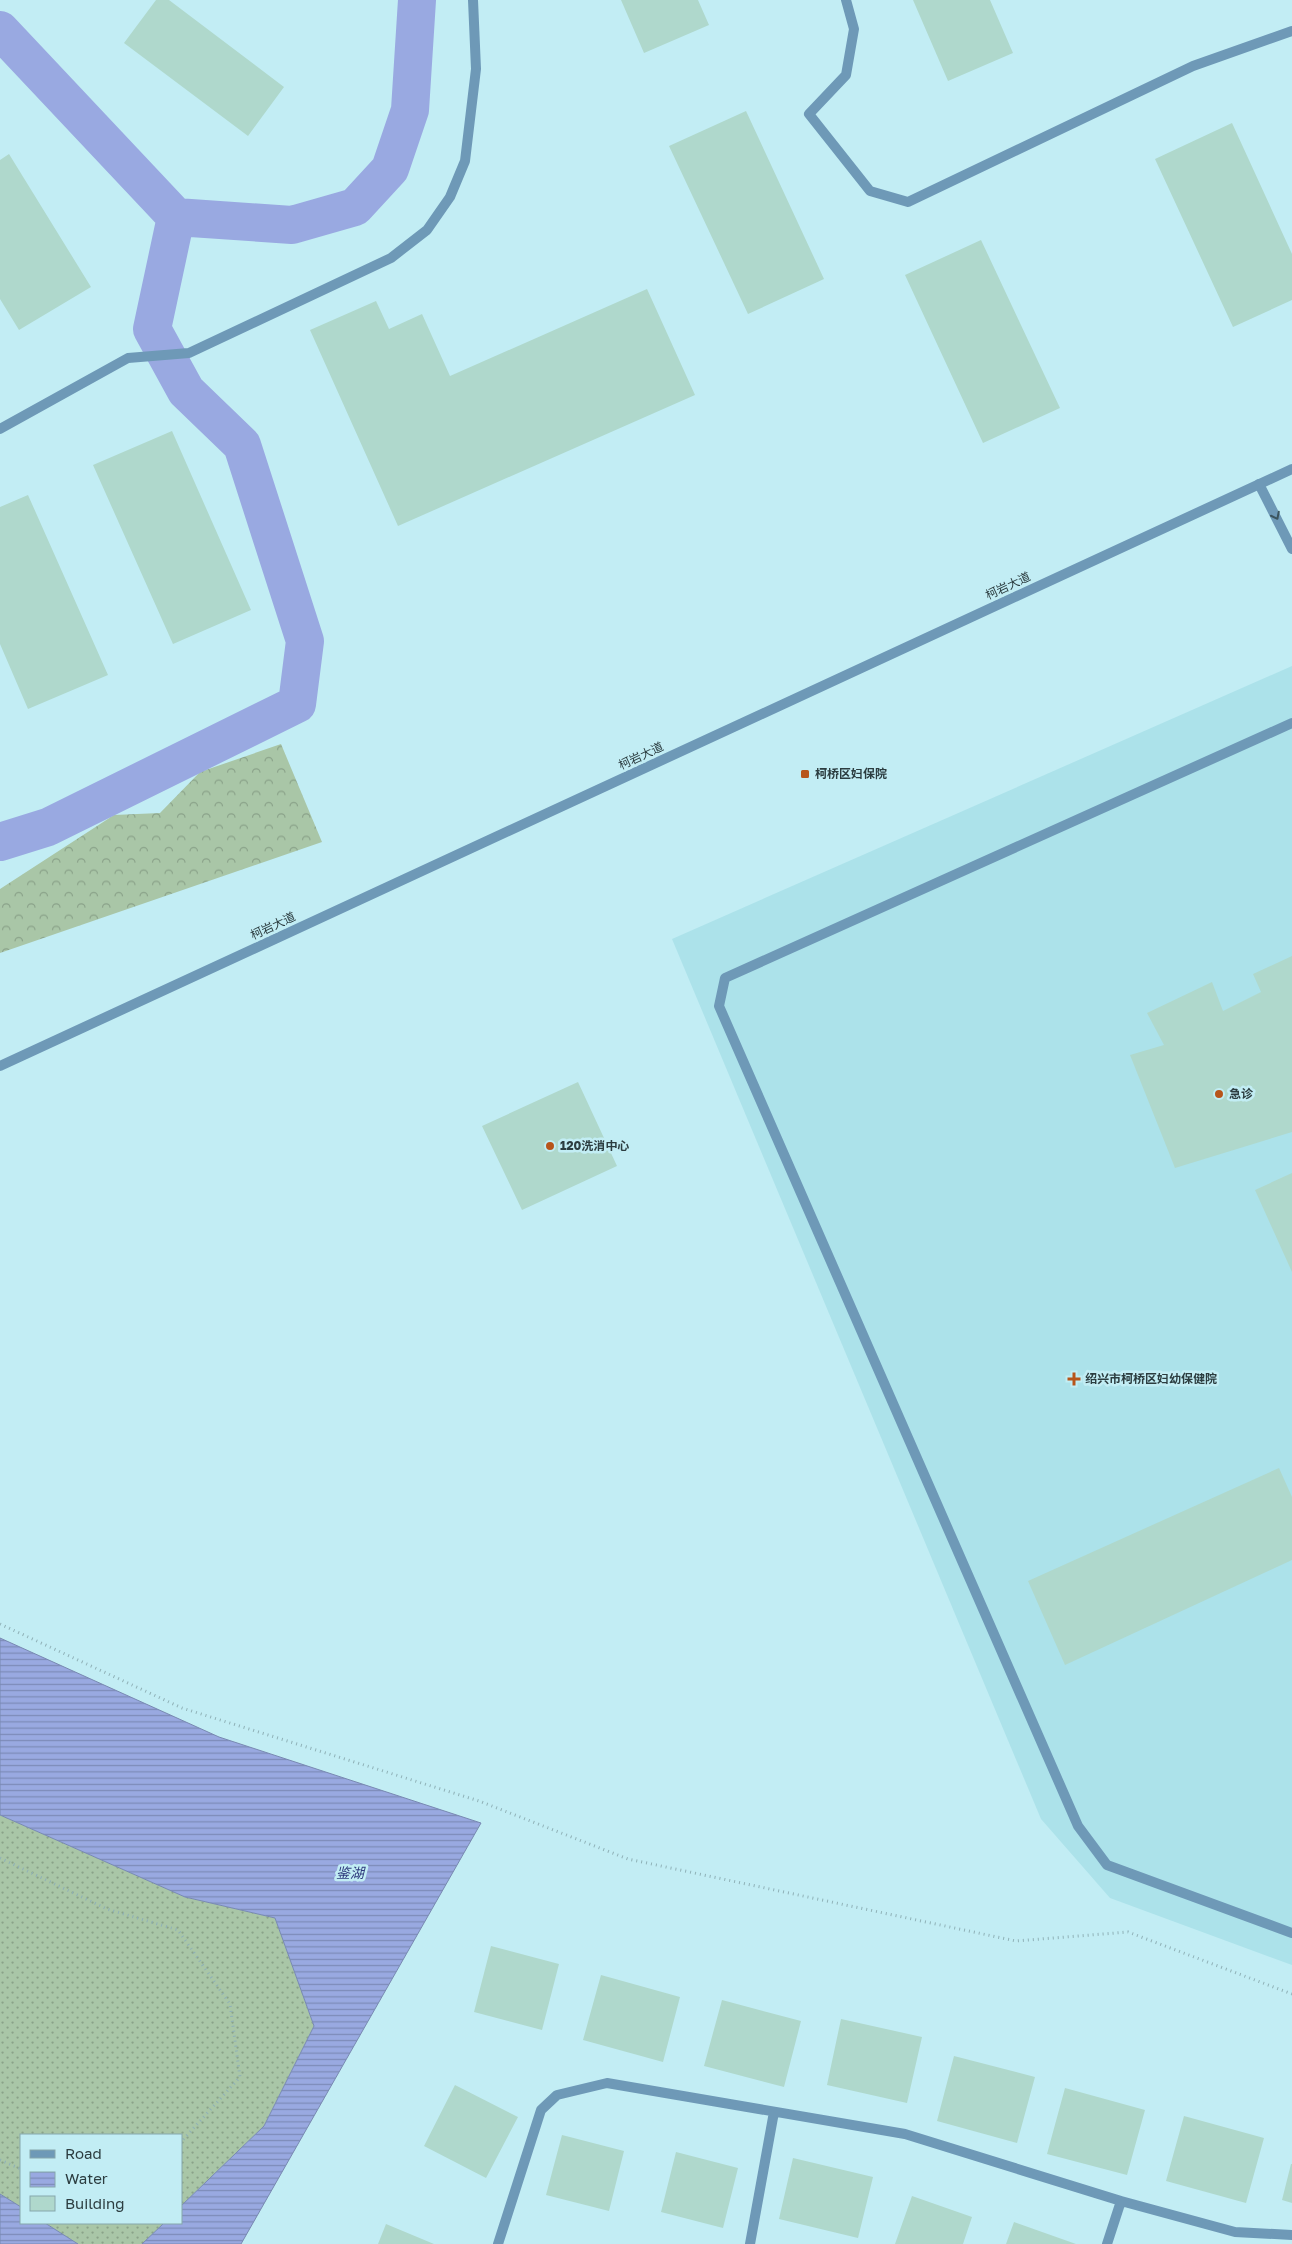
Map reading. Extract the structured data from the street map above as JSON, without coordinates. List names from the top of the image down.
{
  "streets": {
    "street": ["柯岩大道"]
  },
  "water": ["鉴湖"],
  "places": {
    "transit": ["柯桥区妇保院"],
    "other": ["急诊", "120洗消中心"],
    "health": ["绍兴市柯桥区妇幼保健院"]
  },
  "legend": ["Road", "Water", "Building"]
}
